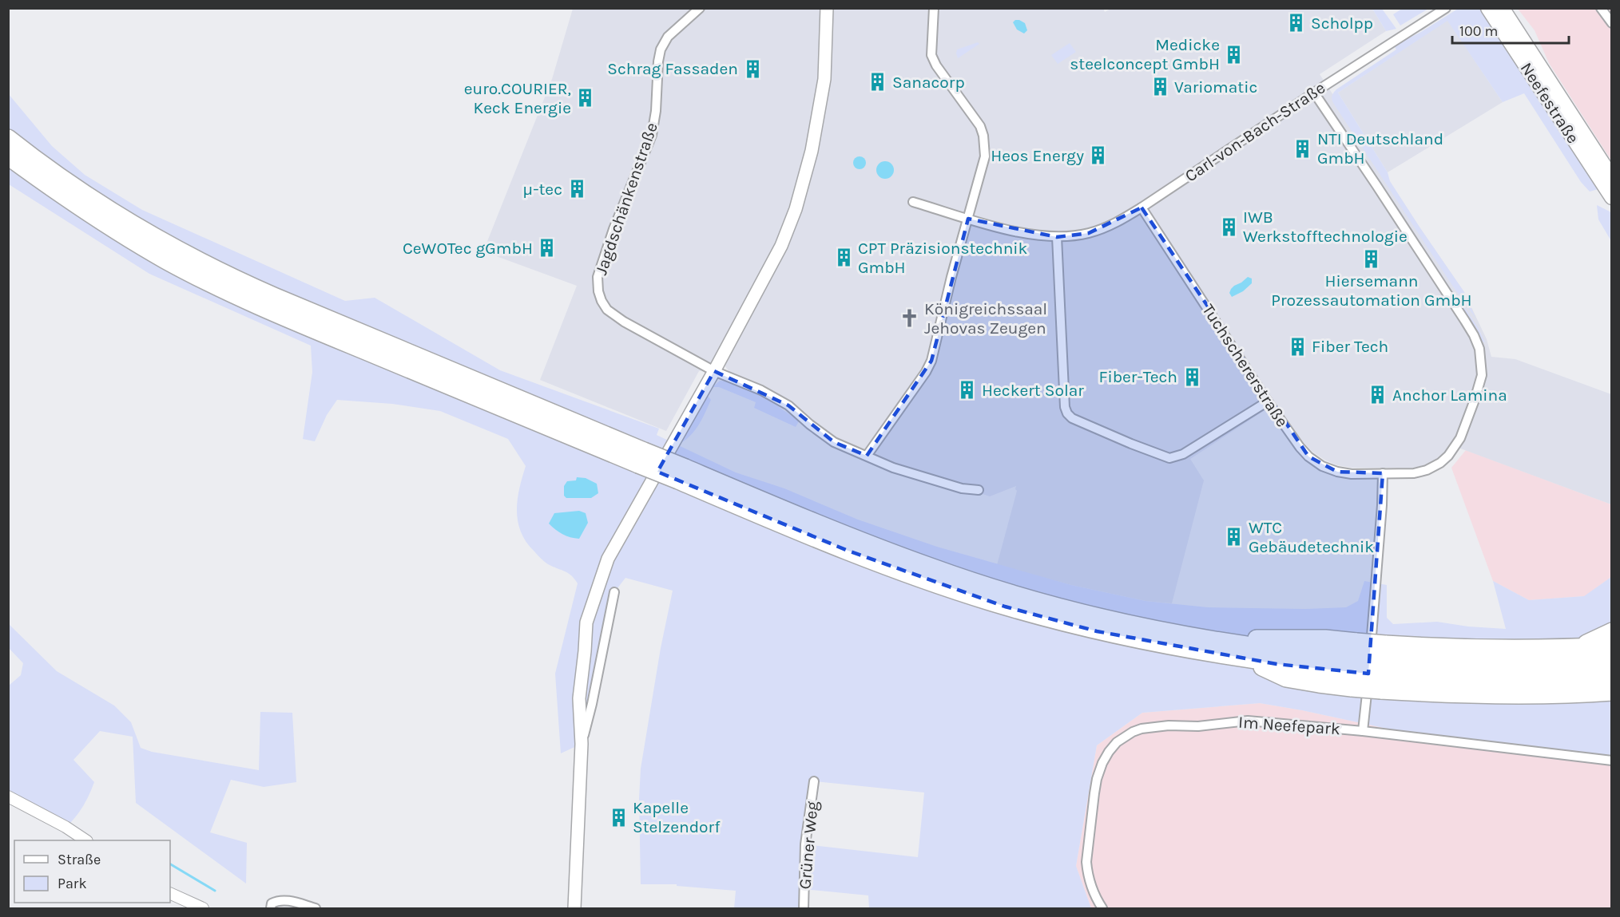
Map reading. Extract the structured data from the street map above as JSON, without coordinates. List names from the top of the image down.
{
  "streets": {
    "highway": ["Neefestraße"],
    "street": [
      "Carl-von-Bach-Straße",
      "Jagdschänkenstraße",
      "Tuchschererstraße",
      "Im Neefepark",
      "Grüner Weg"
    ]
  },
  "crossings": [
    ["Carl-von-Bach-Straße", "Tuchschererstraße"]
  ],
  "places": {
    "building": [
      "Scholpp",
      "Medicke steelconcept GmbH",
      "Schrag Fassaden",
      "Sanacorp",
      "Variomatic",
      "euro.COURIER, Keck Energie",
      "NTI Deutschland GmbH",
      "Heos Energy",
      "µ-tec",
      "IWB Werkstofftechnologie",
      "CeWOTec gGmbH",
      "CPT Präzisionstechnik GmbH",
      "Hiersemann Prozessautomation GmbH",
      "Fiber Tech",
      "Fiber-Tech",
      "Heckert Solar",
      "Anchor Lamina",
      "WTC Gebäudetechnik",
      "Kapelle Stelzendorf"
    ],
    "church": ["Königreichssaal Jehovas Zeugen"]
  },
  "legend": ["Straße", "Park"],
  "scale_bar": "100 m"
}
